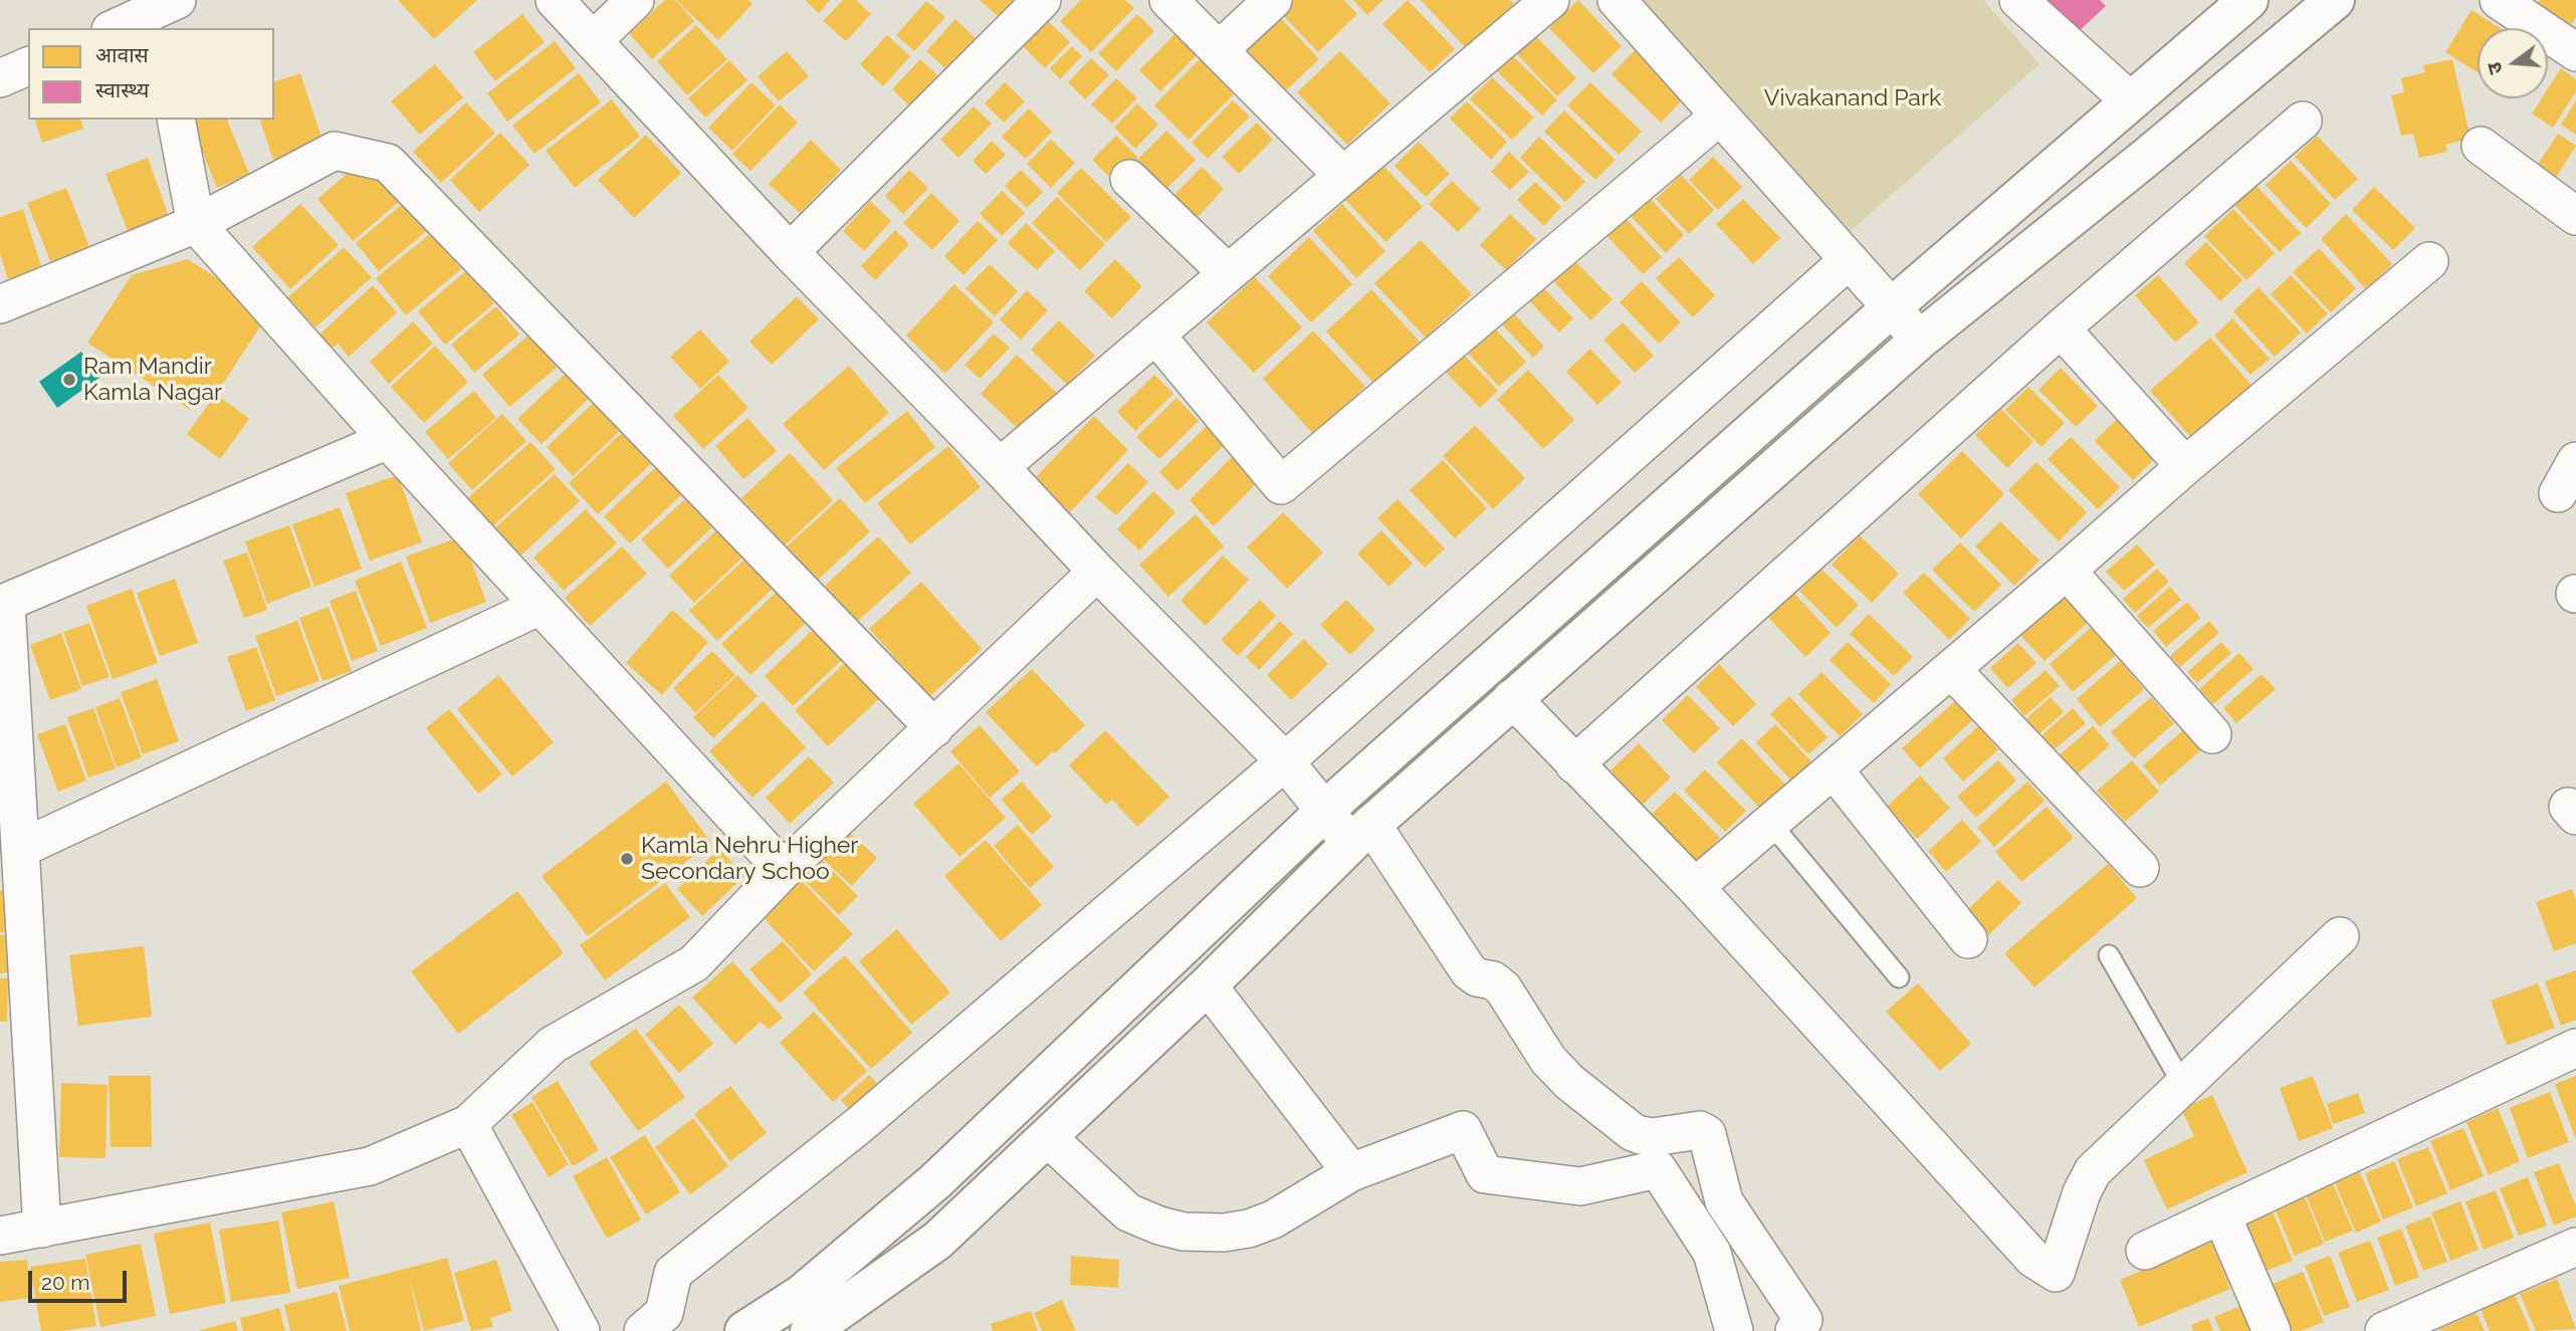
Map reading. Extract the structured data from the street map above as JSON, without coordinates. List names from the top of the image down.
{
  "parks": ["Vivakanand Park"],
  "places": ["Ram Mandir Kamla Nagar", "Kamla Nehru Higher Secondary Schoo"],
  "legend": ["आवास", "स्वास्थ्य"],
  "scale_bar": "20 m",
  "north": "left"
}
